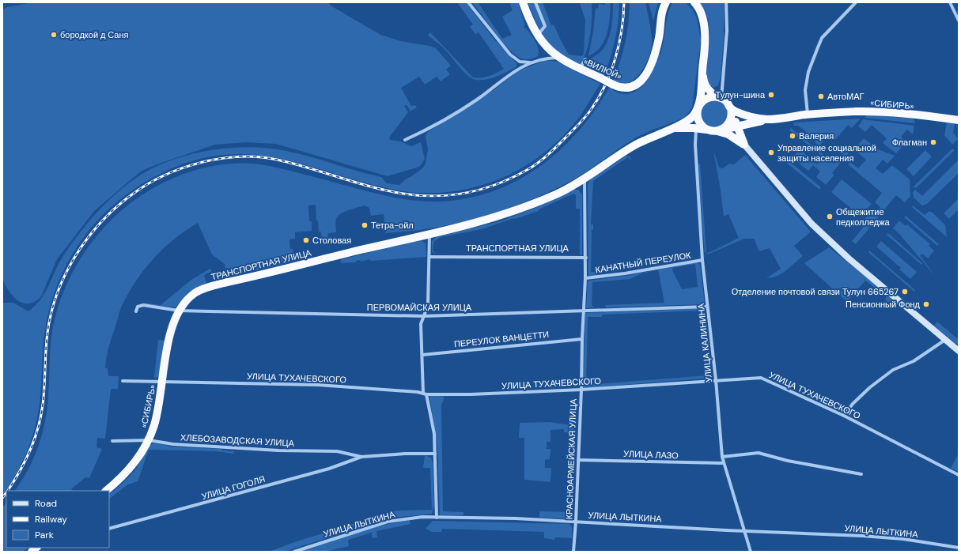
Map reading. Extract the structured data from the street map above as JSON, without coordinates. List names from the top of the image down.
{
  "streets": {
    "highway": ["«ВИЛЮЙ»", "«СИБИРЬ»", "ТРАНСПОРТНАЯ УЛИЦА"],
    "street": [
      "КАНАТНЫЙ ПЕРЕУЛОК",
      "ПЕРВОМАЙСКАЯ УЛИЦА",
      "ПЕРЕУЛОК ВАНЦЕТТИ",
      "УЛИЦА КАЛИНИНА",
      "УЛИЦА ТУХАЧЕВСКОГО",
      "ХЛЕБОЗАВОДСКАЯ УЛИЦА",
      "УЛИЦА ЛАЗО",
      "КРАСНОАРМЕЙСКАЯ УЛИЦА",
      "УЛИЦА ГОГОЛЯ",
      "УЛИЦА ЛЫТКИНА"
    ]
  },
  "crossings": [
    ["«СИБИРЬ»", "ТРАНСПОРТНАЯ УЛИЦА"],
    ["«СИБИРЬ»", "ПЕРВОМАЙСКАЯ УЛИЦА"],
    ["«СИБИРЬ»", "УЛИЦА ТУХАЧЕВСКОГО"],
    ["«СИБИРЬ»", "ХЛЕБОЗАВОДСКАЯ УЛИЦА"],
    ["ТРАНСПОРТНАЯ УЛИЦА", "ПЕРВОМАЙСКАЯ УЛИЦА"],
    ["ТРАНСПОРТНАЯ УЛИЦА", "КРАСНОАРМЕЙСКАЯ УЛИЦА"],
    ["КАНАТНЫЙ ПЕРЕУЛОК", "УЛИЦА КАЛИНИНА"],
    ["КАНАТНЫЙ ПЕРЕУЛОК", "КРАСНОАРМЕЙСКАЯ УЛИЦА"],
    ["ПЕРВОМАЙСКАЯ УЛИЦА", "УЛИЦА КАЛИНИНА"],
    ["ПЕРВОМАЙСКАЯ УЛИЦА", "КРАСНОАРМЕЙСКАЯ УЛИЦА"],
    ["ПЕРЕУЛОК ВАНЦЕТТИ", "КРАСНОАРМЕЙСКАЯ УЛИЦА"],
    ["УЛИЦА КАЛИНИНА", "УЛИЦА ТУХАЧЕВСКОГО"],
    ["УЛИЦА КАЛИНИНА", "УЛИЦА ЛАЗО"],
    ["УЛИЦА КАЛИНИНА", "УЛИЦА ЛЫТКИНА"],
    ["УЛИЦА ТУХАЧЕВСКОГО", "КРАСНОАРМЕЙСКАЯ УЛИЦА"],
    ["ХЛЕБОЗАВОДСКАЯ УЛИЦА", "УЛИЦА ГОГОЛЯ"],
    ["УЛИЦА ЛАЗО", "КРАСНОАРМЕЙСКАЯ УЛИЦА"],
    ["КРАСНОАРМЕЙСКАЯ УЛИЦА", "УЛИЦА ЛЫТКИНА"]
  ],
  "places": [
    "бородкой д Саня",
    "Тулун-шина",
    "АвтоМАГ",
    "Валерия",
    "Флагман",
    "Управление социальной защиты населения",
    "Общежитие педколледжа",
    "Тетра-ойл",
    "Столовая",
    "Отделение почтовой связи Тулун 665267",
    "Пенсионный Фонд"
  ],
  "legend": ["Road", "Railway", "Park"]
}
